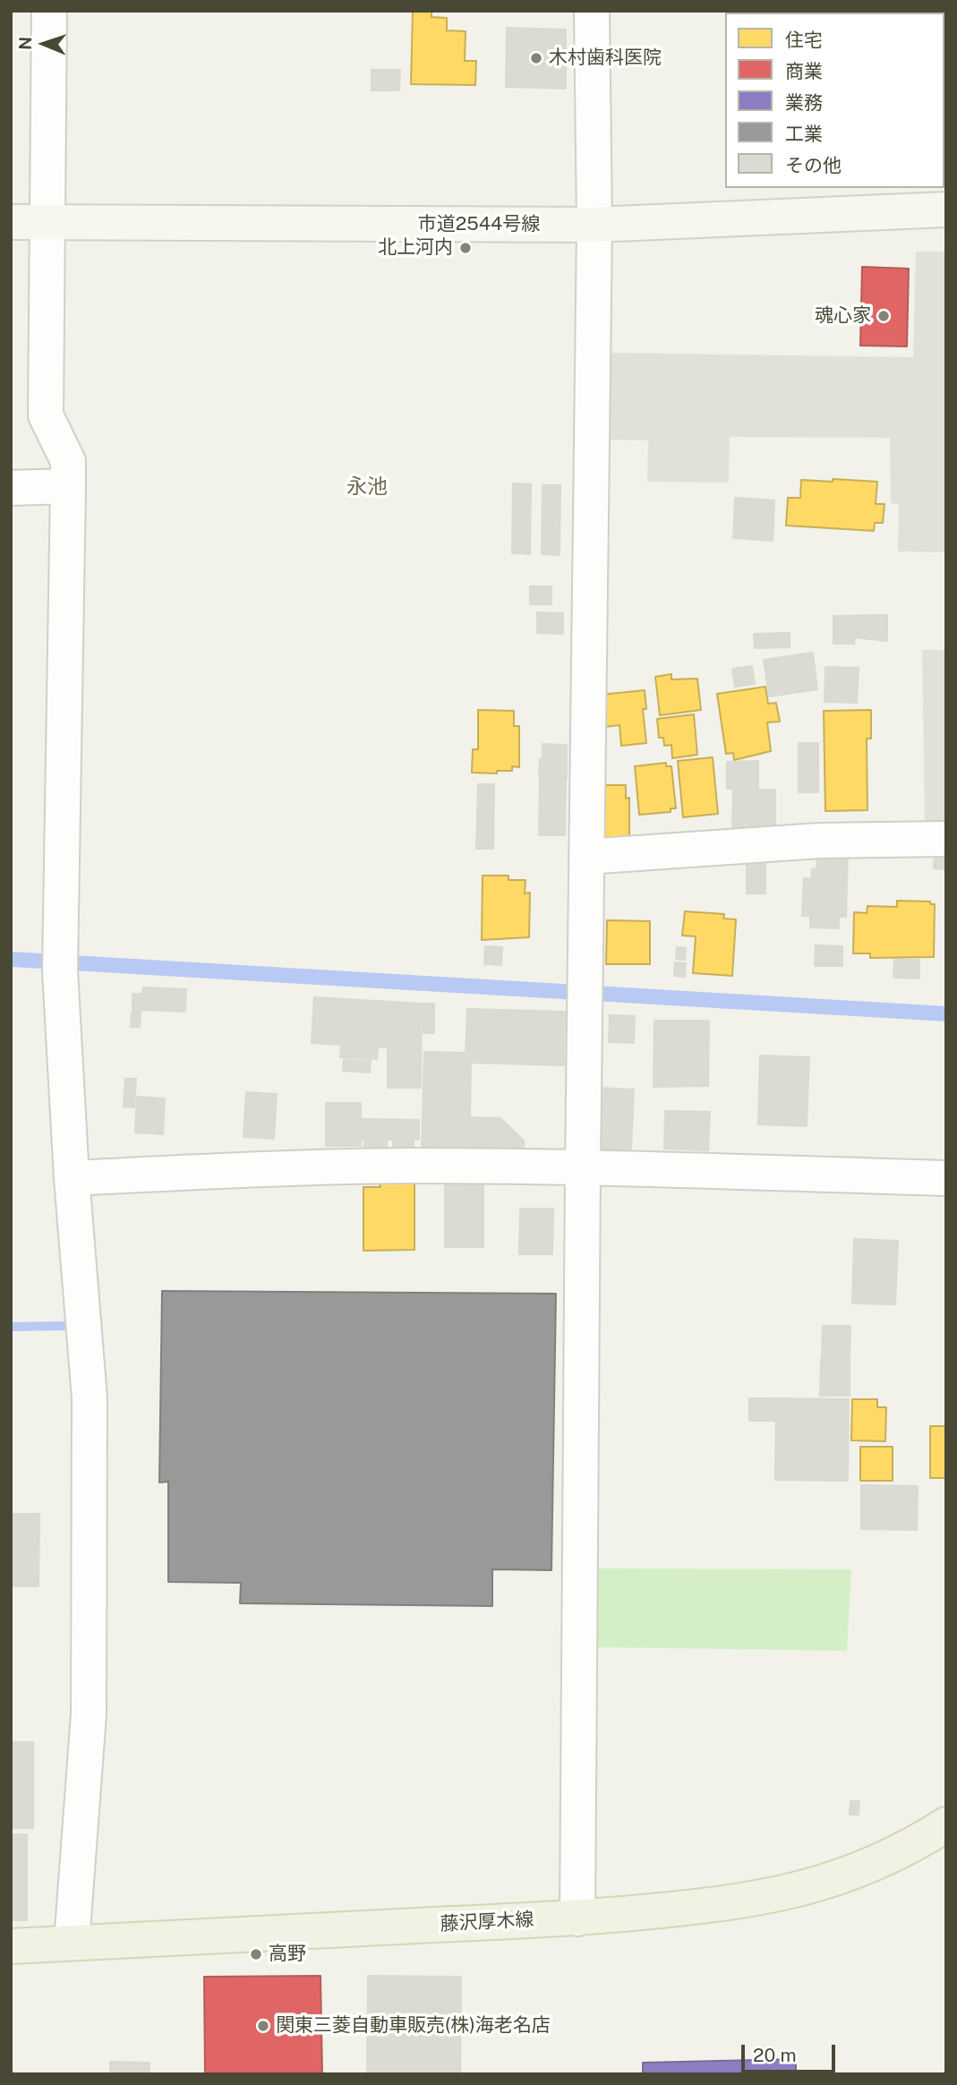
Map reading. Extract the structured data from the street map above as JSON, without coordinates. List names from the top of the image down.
{
  "streets": {
    "main road": ["藤沢厚木線"],
    "street": ["市道2544号線"]
  },
  "districts": ["永池"],
  "places": [
    "木村歯科医院",
    "北上河内",
    "魂心家",
    "高野",
    "関東三菱自動車販売(株)海老名店"
  ],
  "legend": [
    "住宅",
    "商業",
    "業務",
    "工業",
    "その他"
  ],
  "scale_bar": "20 m",
  "north": "left"
}
